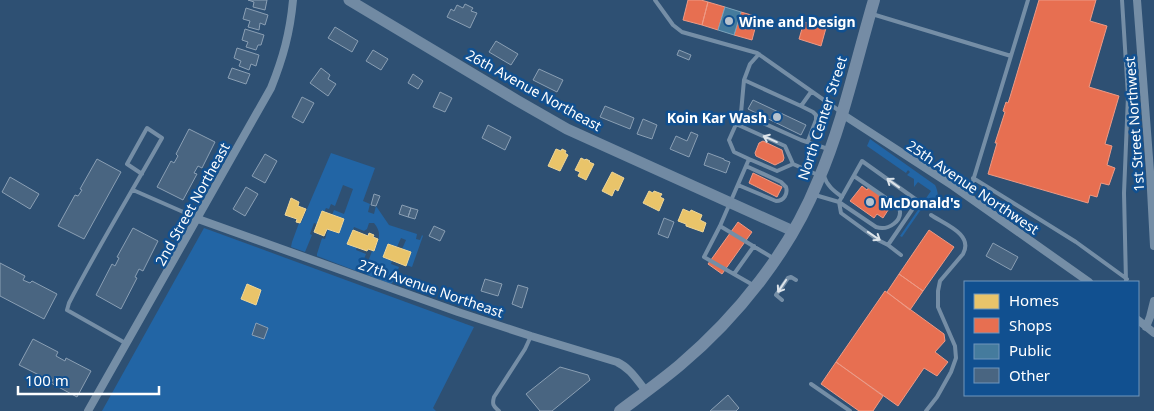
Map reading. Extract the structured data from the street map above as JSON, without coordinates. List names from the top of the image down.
{
  "streets": {
    "main road": ["North Center Street"],
    "street": [
      "26th Avenue Northeast",
      "1st Street Northwest",
      "25th Avenue Northwest",
      "2nd Street Northeast",
      "27th Avenue Northeast"
    ]
  },
  "crossings": [
    ["26th Avenue Northeast", "North Center Street"],
    ["North Center Street", "25th Avenue Northwest"],
    ["North Center Street", "27th Avenue Northeast"],
    ["2nd Street Northeast", "27th Avenue Northeast"]
  ],
  "places": ["Wine and Design", "Koin Kar Wash", "McDonald's"],
  "legend": [
    "Homes",
    "Shops",
    "Public",
    "Other"
  ],
  "scale_bar": "100 m"
}
